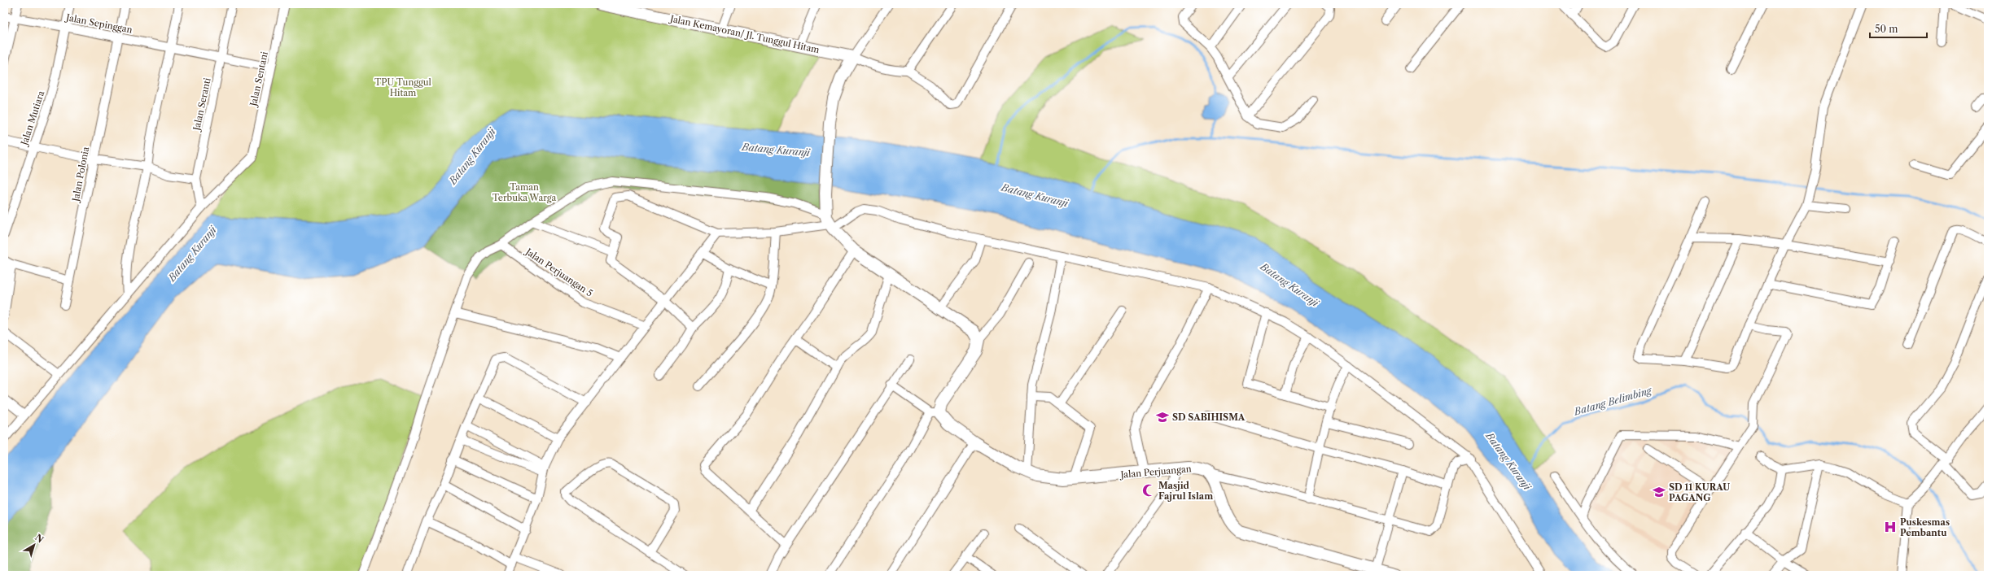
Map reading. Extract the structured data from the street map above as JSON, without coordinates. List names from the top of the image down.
{
  "streets": {
    "street": [
      "Jalan Sepinggan",
      "Jalan Kemayoran/ Jl. Tunggul Hitam",
      "Jalan Sentani",
      "Jalan Seranti",
      "Jalan Mutiara",
      "Jalan Polonia",
      "Jalan Perjuangan 5",
      "Jalan Perjuangan"
    ]
  },
  "crossings": [
    ["Jalan Sepinggan", "Jalan Sentani"],
    ["Jalan Sepinggan", "Jalan Seranti"],
    ["Jalan Sepinggan", "Jalan Mutiara"],
    ["Jalan Sepinggan", "Jalan Polonia"],
    ["Jalan Sentani", "Jalan Seranti"]
  ],
  "water": ["Batang Kuranji", "Batang Belimbing"],
  "parks": ["TPU Tunggul Hitam", "Taman Terbuka Warga"],
  "places": {
    "school or university": ["SD SABIHISMA", "SD 11 KURAU PAGANG"],
    "mosque": ["Masjid Fajrul Islam"],
    "hospital": ["Puskesmas Pembantu"]
  },
  "scale_bar": "50 m",
  "north": "top right"
}
